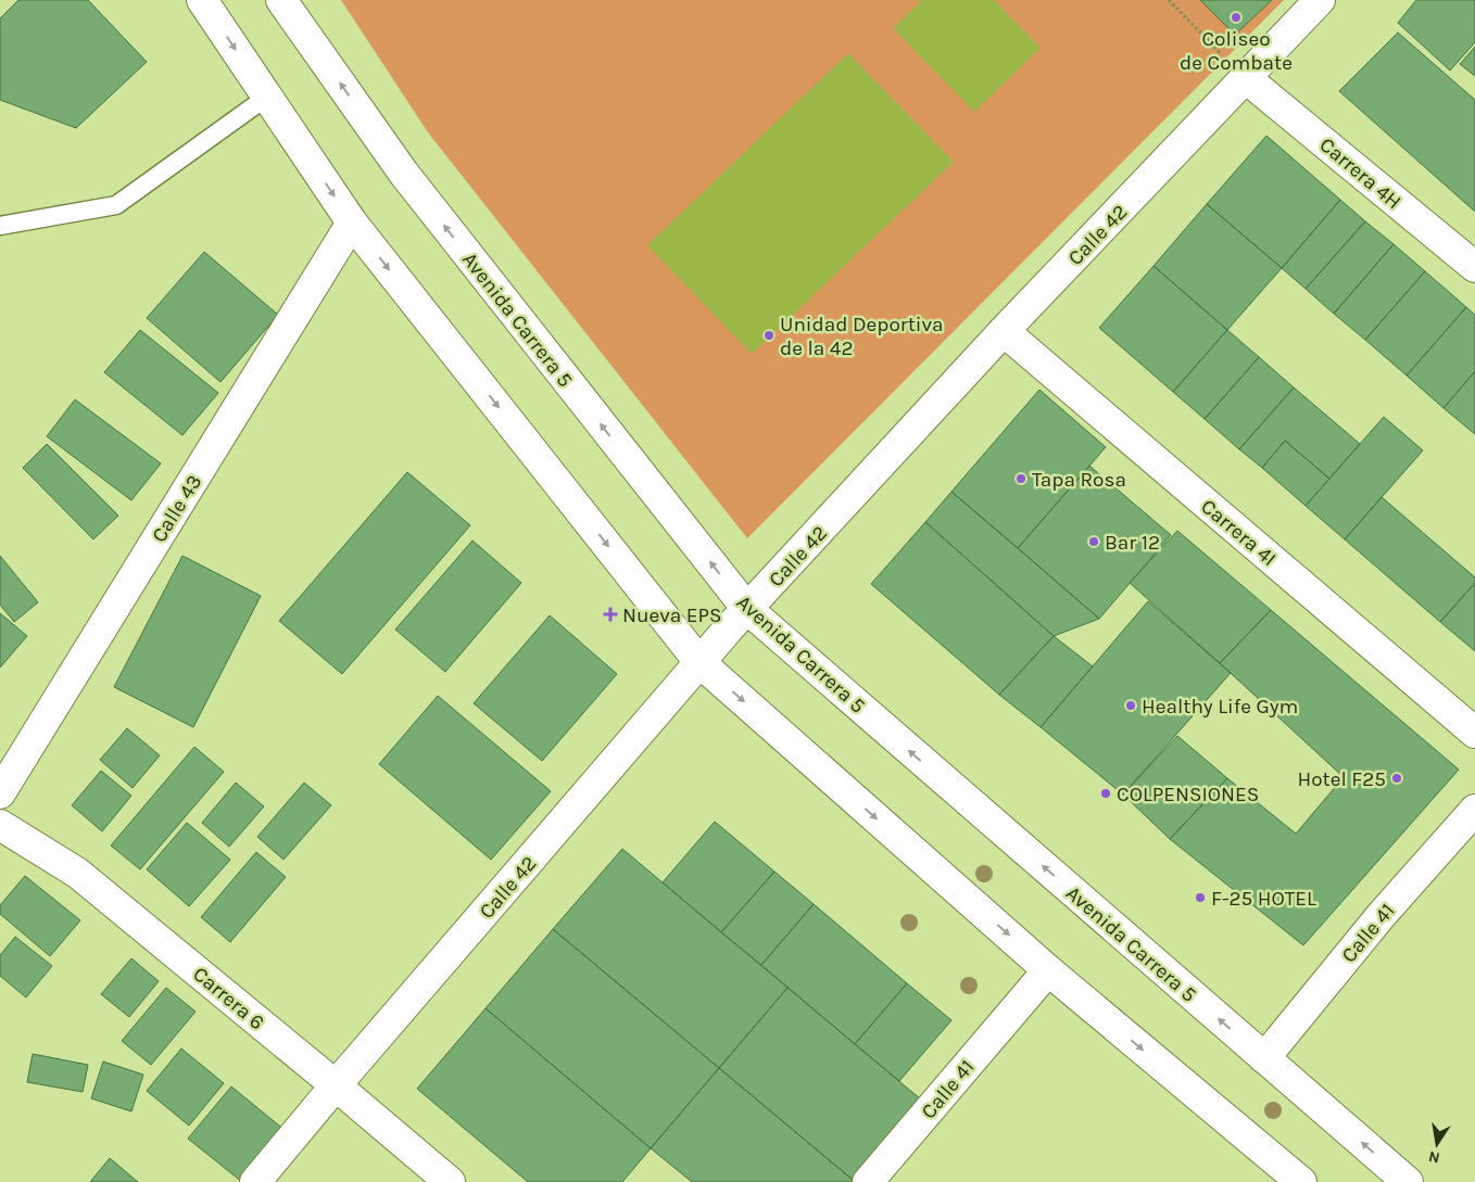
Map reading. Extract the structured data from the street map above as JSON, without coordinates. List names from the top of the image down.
{
  "streets": {
    "street": [
      "Carrera 4H",
      "Calle 42",
      "Avenida Carrera 5",
      "Calle 43",
      "Carrera 4I",
      "Calle 41",
      "Carrera 6"
    ]
  },
  "crossings": [
    ["Carrera 4H", "Calle 42"],
    ["Calle 42", "Avenida Carrera 5"],
    ["Calle 42", "Carrera 4I"],
    ["Calle 42", "Carrera 6"],
    ["Avenida Carrera 5", "Calle 41"]
  ],
  "places": {
    "other": [
      "Coliseo de Combate",
      "Unidad Deportiva de la 42",
      "Tapa Rosa",
      "Bar 12",
      "Healthy Life Gym",
      "Hotel F25",
      "COLPENSIONES",
      "F-25 HOTEL"
    ],
    "health": ["Nueva EPS"]
  },
  "north": "bottom"
}
